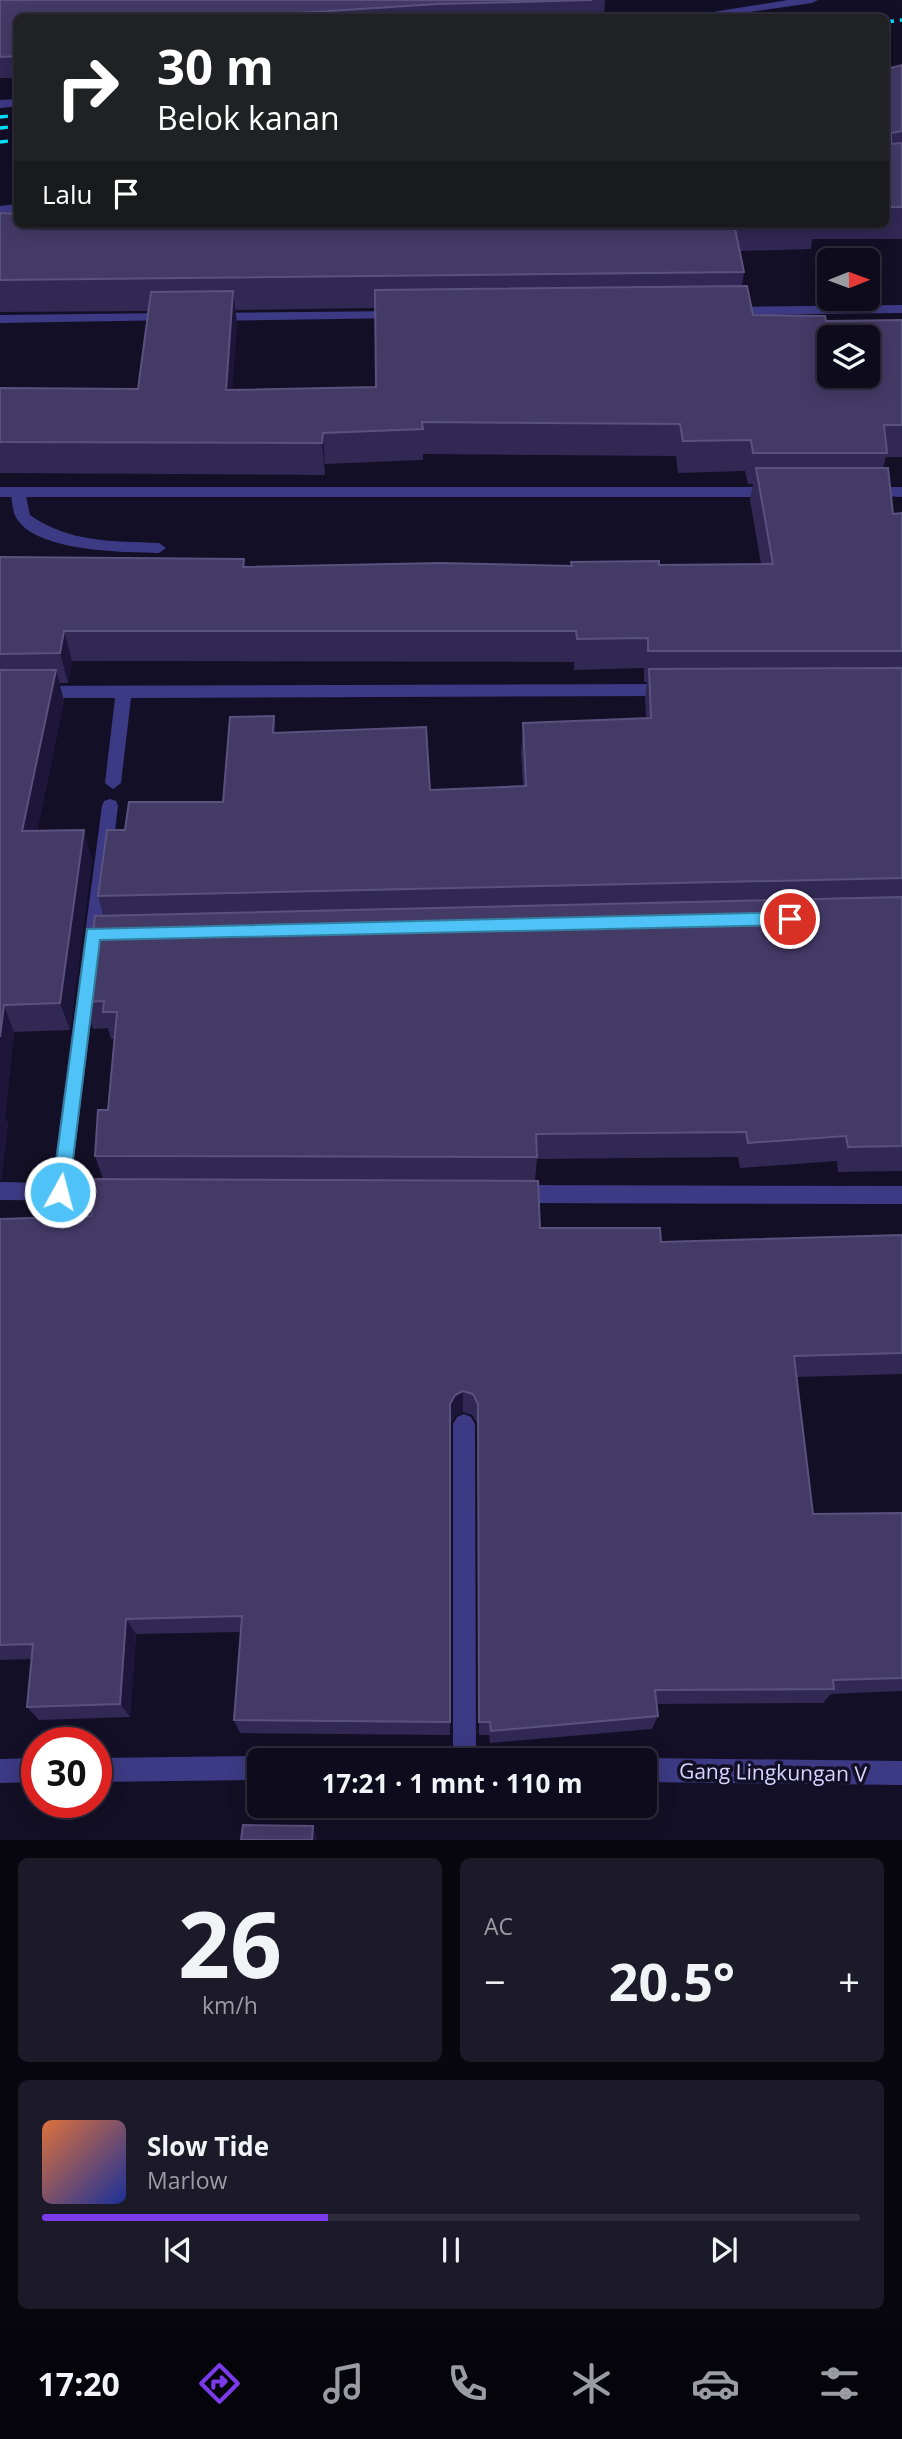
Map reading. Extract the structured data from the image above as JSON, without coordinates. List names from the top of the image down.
{
  "streets": {
    "street": ["Gang Lingkungan V"]
  },
  "north": "right",
  "page": {
    "turn": ["30 m", "Belok kanan"],
    "then": "Lalu",
    "limit": "30",
    "trip": "17:21 · 1 mnt · 110 m",
    "tile": [
      ["26", "km/h"],
      "AC"
    ],
    "heat": ["−", "20.5°", "+"],
    "song": ["Slow Tide", "Marlow"],
    "tabs": "17:20"
  }
}
